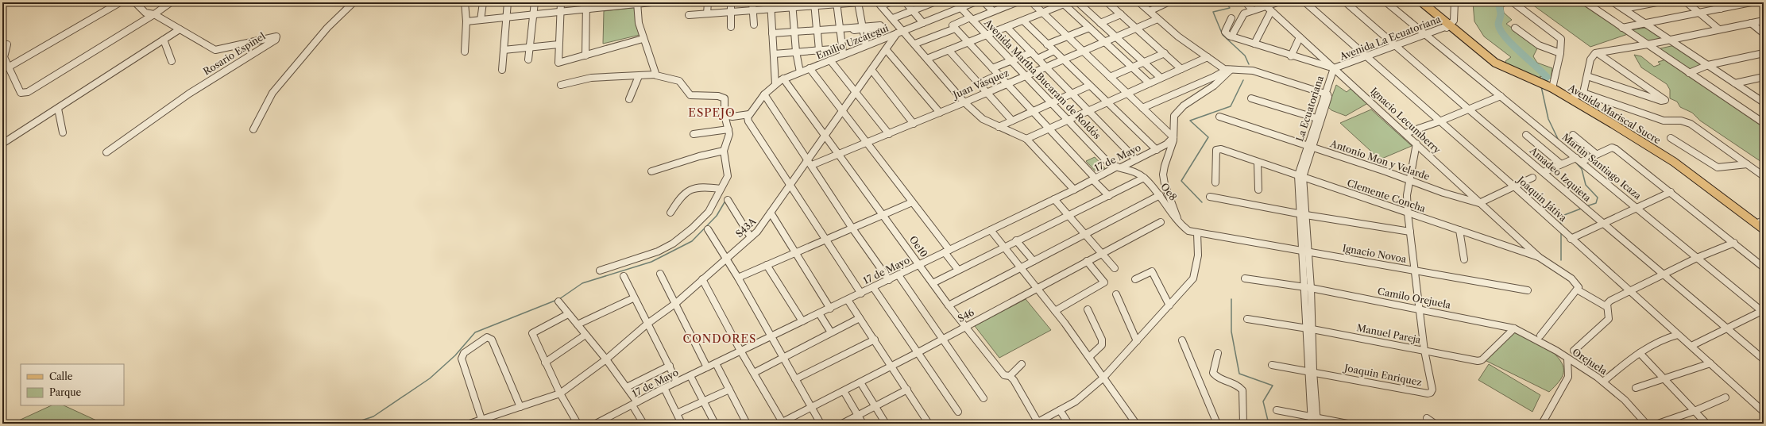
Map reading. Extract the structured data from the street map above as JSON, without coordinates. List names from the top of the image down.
{
  "streets": {
    "main road": ["Avenida Mariscal Sucre"],
    "street": [
      "Avenida La Ecuatoriana",
      "Emilio Uzcátegui",
      "Rosario Espinel",
      "Avenida Martha Bucaram de Roldós",
      "Juan Vásquez",
      "La Ecuatoriana",
      "Ignacio Lecumberry",
      "17 de Mayo",
      "Antonio Mon y Velarde",
      "Martin Santiago Icaza",
      "Amadeo Izquieta",
      "Oe8",
      "Clemente Concha",
      "Joaquín Játiva",
      "S43A",
      "Oe10",
      "Ignacio Novoa",
      "Camilo Orejuela",
      "S46",
      "Manuel Pareja",
      "Orejuela",
      "Joaquin Enriquez"
    ]
  },
  "crossings": [
    ["Avenida La Ecuatoriana", "La Ecuatoriana"],
    ["Avenida La Ecuatoriana", "Avenida Mariscal Sucre"],
    ["Avenida La Ecuatoriana", "Ignacio Lecumberry"],
    ["Avenida La Ecuatoriana", "Antonio Mon y Velarde"],
    ["Avenida La Ecuatoriana", "Martin Santiago Icaza"],
    ["Avenida La Ecuatoriana", "Amadeo Izquieta"],
    ["Avenida La Ecuatoriana", "Clemente Concha"],
    ["Avenida La Ecuatoriana", "Joaquín Játiva"],
    ["Avenida La Ecuatoriana", "Ignacio Novoa"],
    ["Emilio Uzcátegui", "Avenida Martha Bucaram de Roldós"],
    ["Emilio Uzcátegui", "S43A"],
    ["Emilio Uzcátegui", "Oe10"],
    ["Avenida Martha Bucaram de Roldós", "Juan Vásquez"],
    ["Avenida Martha Bucaram de Roldós", "17 de Mayo"],
    ["Avenida Martha Bucaram de Roldós", "Oe8"],
    ["Juan Vásquez", "Oe10"],
    ["La Ecuatoriana", "Antonio Mon y Velarde"],
    ["Ignacio Lecumberry", "Antonio Mon y Velarde"],
    ["Ignacio Lecumberry", "Clemente Concha"],
    ["Ignacio Lecumberry", "Joaquin Enriquez"],
    ["17 de Mayo", "Oe8"],
    ["17 de Mayo", "Oe10"],
    ["Antonio Mon y Velarde", "Joaquin Enriquez"],
    ["Oe8", "Ignacio Novoa"],
    ["Clemente Concha", "Joaquin Enriquez"],
    ["S43A", "Oe10"],
    ["Oe10", "S46"],
    ["Ignacio Novoa", "Joaquin Enriquez"],
    ["Camilo Orejuela", "Manuel Pareja"],
    ["Camilo Orejuela", "Orejuela"],
    ["Camilo Orejuela", "Joaquin Enriquez"],
    ["Manuel Pareja", "Orejuela"],
    ["Manuel Pareja", "Joaquin Enriquez"]
  ],
  "districts": ["ESPEJO", "CONDORES"],
  "legend": ["Calle", "Parque"]
}
